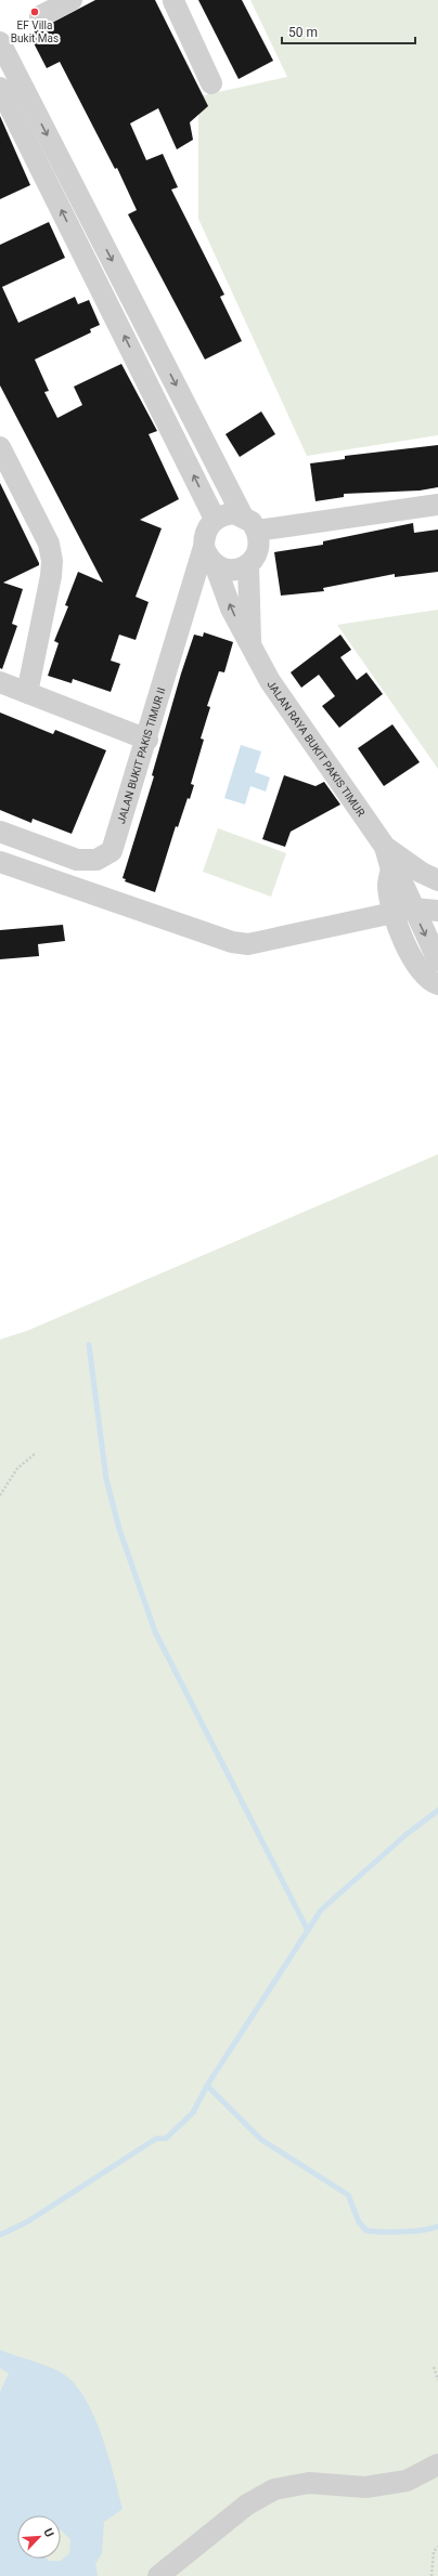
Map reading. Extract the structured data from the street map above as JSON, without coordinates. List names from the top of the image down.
{
  "streets": {
    "street": ["JALAN RAYA BUKIT PAKIS TIMUR", "JALAN BUKIT PAKIS TIMUR II"]
  },
  "crossings": [
    ["JALAN RAYA BUKIT PAKIS TIMUR", "JALAN BUKIT PAKIS TIMUR II"]
  ],
  "places": ["EF Villa Bukit Mas"],
  "scale_bar": "50 m",
  "north": "top right"
}
